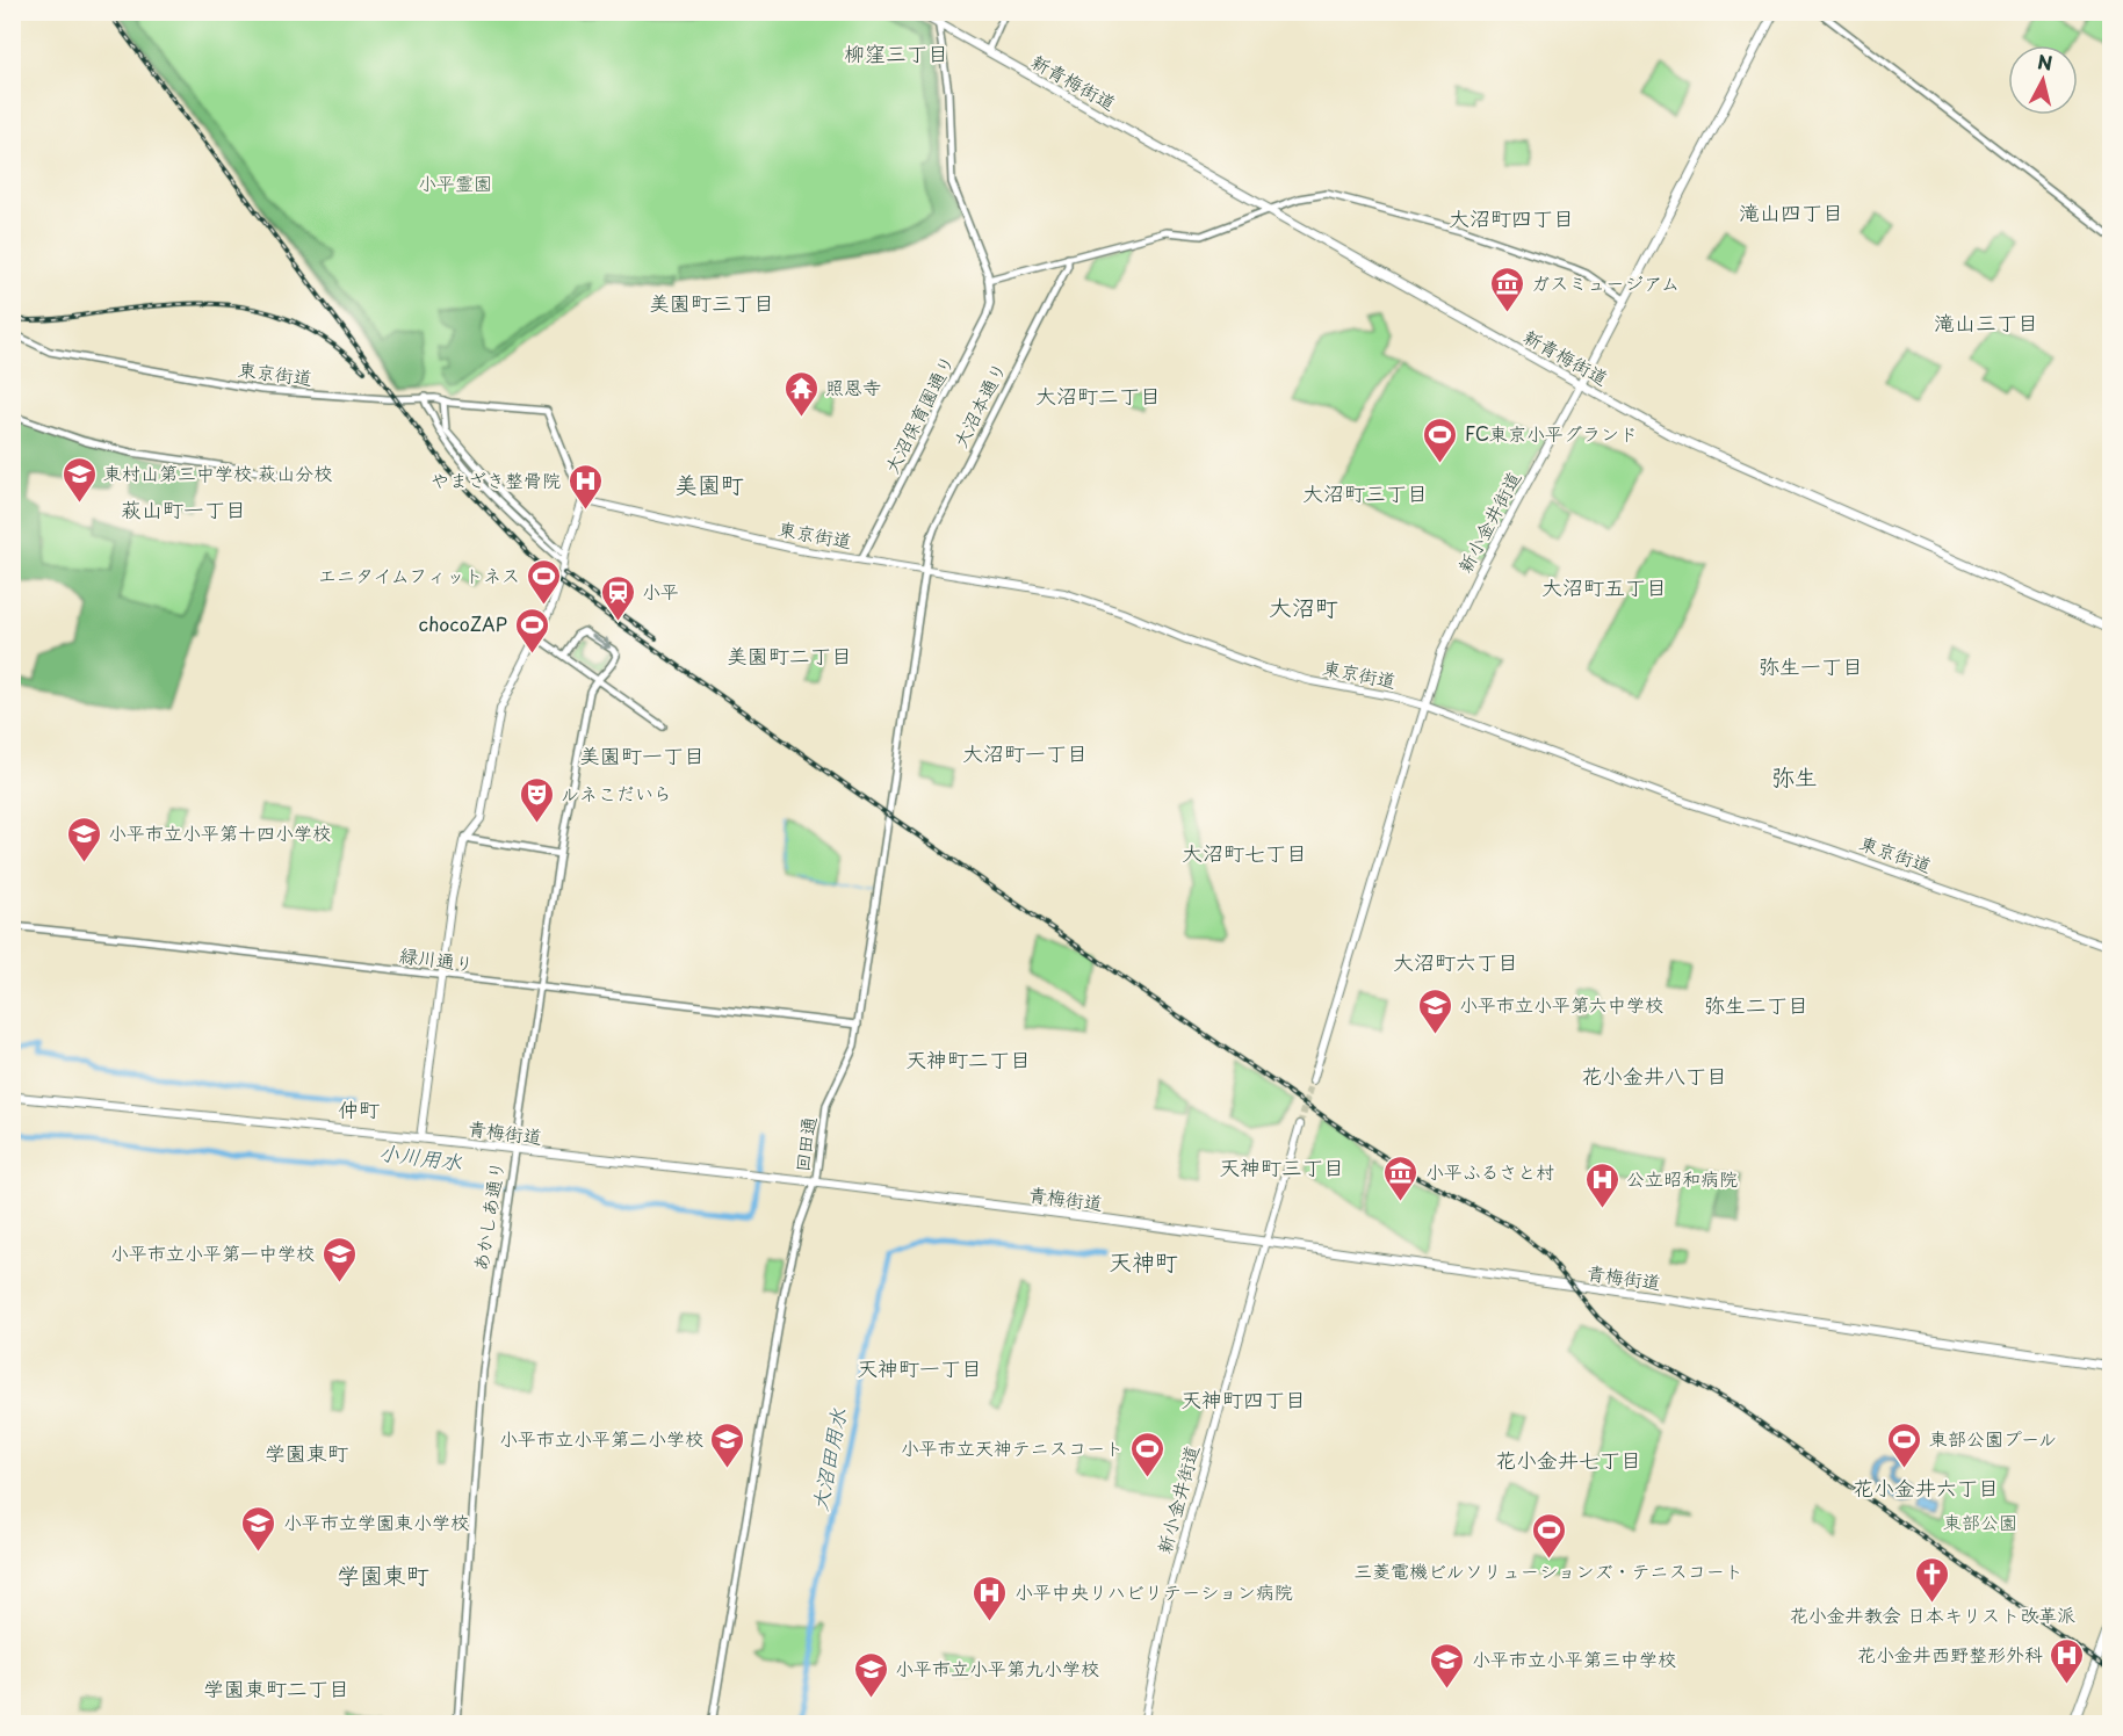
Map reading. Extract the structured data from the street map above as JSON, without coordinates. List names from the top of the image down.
{
  "streets": {
    "main road": [
      "新青梅街道",
      "東京街道",
      "新小金井街道",
      "青梅街道"
    ],
    "street": [
      "大沼本通り",
      "大沼保育園通り",
      "緑川通り",
      "回田通",
      "あかしあ通り"
    ]
  },
  "crossings": [
    ["新青梅街道", "大沼保育園通り"],
    ["新青梅街道", "新小金井街道"],
    ["東京街道", "大沼本通り"],
    ["東京街道", "大沼保育園通り"],
    ["東京街道", "新小金井街道"],
    ["東京街道", "回田通"],
    ["大沼本通り", "回田通"],
    ["新小金井街道", "青梅街道"],
    ["緑川通り", "回田通"],
    ["緑川通り", "あかしあ通り"],
    ["青梅街道", "回田通"],
    ["青梅街道", "あかしあ通り"]
  ],
  "districts": [
    "柳窪三丁目",
    "滝山四丁目",
    "大沼町四丁目",
    "美園町三丁目",
    "滝山三丁目",
    "大沼町二丁目",
    "美園町",
    "大沼町三丁目",
    "萩山町一丁目",
    "大沼町五丁目",
    "大沼町",
    "美園町二丁目",
    "弥生一丁目",
    "大沼町一丁目",
    "美園町一丁目",
    "弥生",
    "大沼町七丁目",
    "大沼町六丁目",
    "弥生二丁目",
    "天神町二丁目",
    "花小金井八丁目",
    "仲町",
    "天神町三丁目",
    "天神町",
    "天神町一丁目",
    "天神町四丁目",
    "学園東町",
    "花小金井七丁目",
    "花小金井六丁目",
    "学園東町",
    "学園東町二丁目"
  ],
  "water": ["小川用水", "大沼田用水"],
  "parks": ["小平霊園", "東部公園"],
  "places": {
    "museum": ["ガスミュージアム", "小平ふるさと村"],
    "temple": ["照恩寺"],
    "sports": [
      "FC東京小平グランド",
      "エニタイムフィットネス",
      "chocoZAP",
      "東部公園プール",
      "小平市立天神テニスコート",
      "三菱電機ビルソリューションズ・テニスコート"
    ],
    "school or university": [
      "東村山第三中学校 萩山分校",
      "小平市立小平第十四小学校",
      "小平市立小平第六中学校",
      "小平市立小平第一中学校",
      "小平市立小平第二小学校",
      "小平市立学園東小学校",
      "小平市立小平第三中学校",
      "小平市立小平第九小学校"
    ],
    "hospital": [
      "やまざき整骨院",
      "公立昭和病院",
      "小平中央リハビリテーション病院",
      "花小金井西野整形外科"
    ],
    "station": ["小平"],
    "theatre": ["ルネこだいら"],
    "church": ["花小金井教会 日本キリスト改革派"]
  },
  "north": "top"
}
